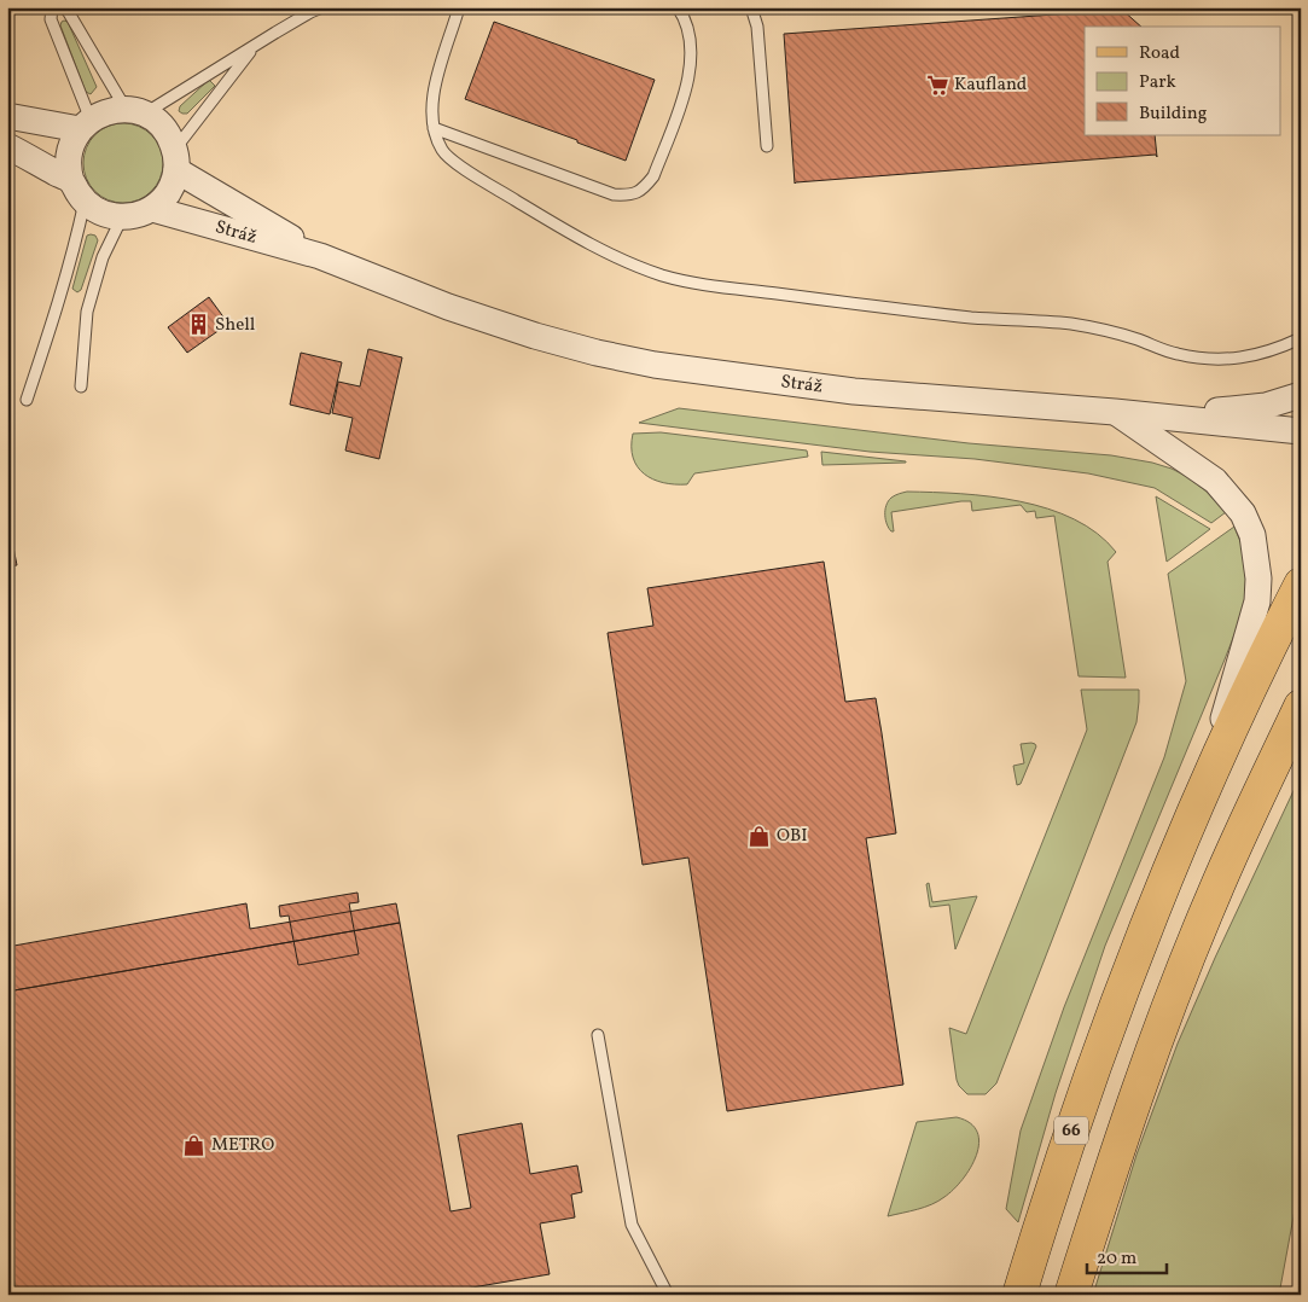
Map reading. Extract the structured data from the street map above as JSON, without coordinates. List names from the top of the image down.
{
  "streets": {
    "main road": ["66"],
    "street": ["Stráž"]
  },
  "places": {
    "supermarket": ["Kaufland"],
    "building": ["Shell"],
    "shop": ["OBI", "METRO"]
  },
  "legend": ["Road", "Park", "Building"],
  "scale_bar": "20 m"
}
